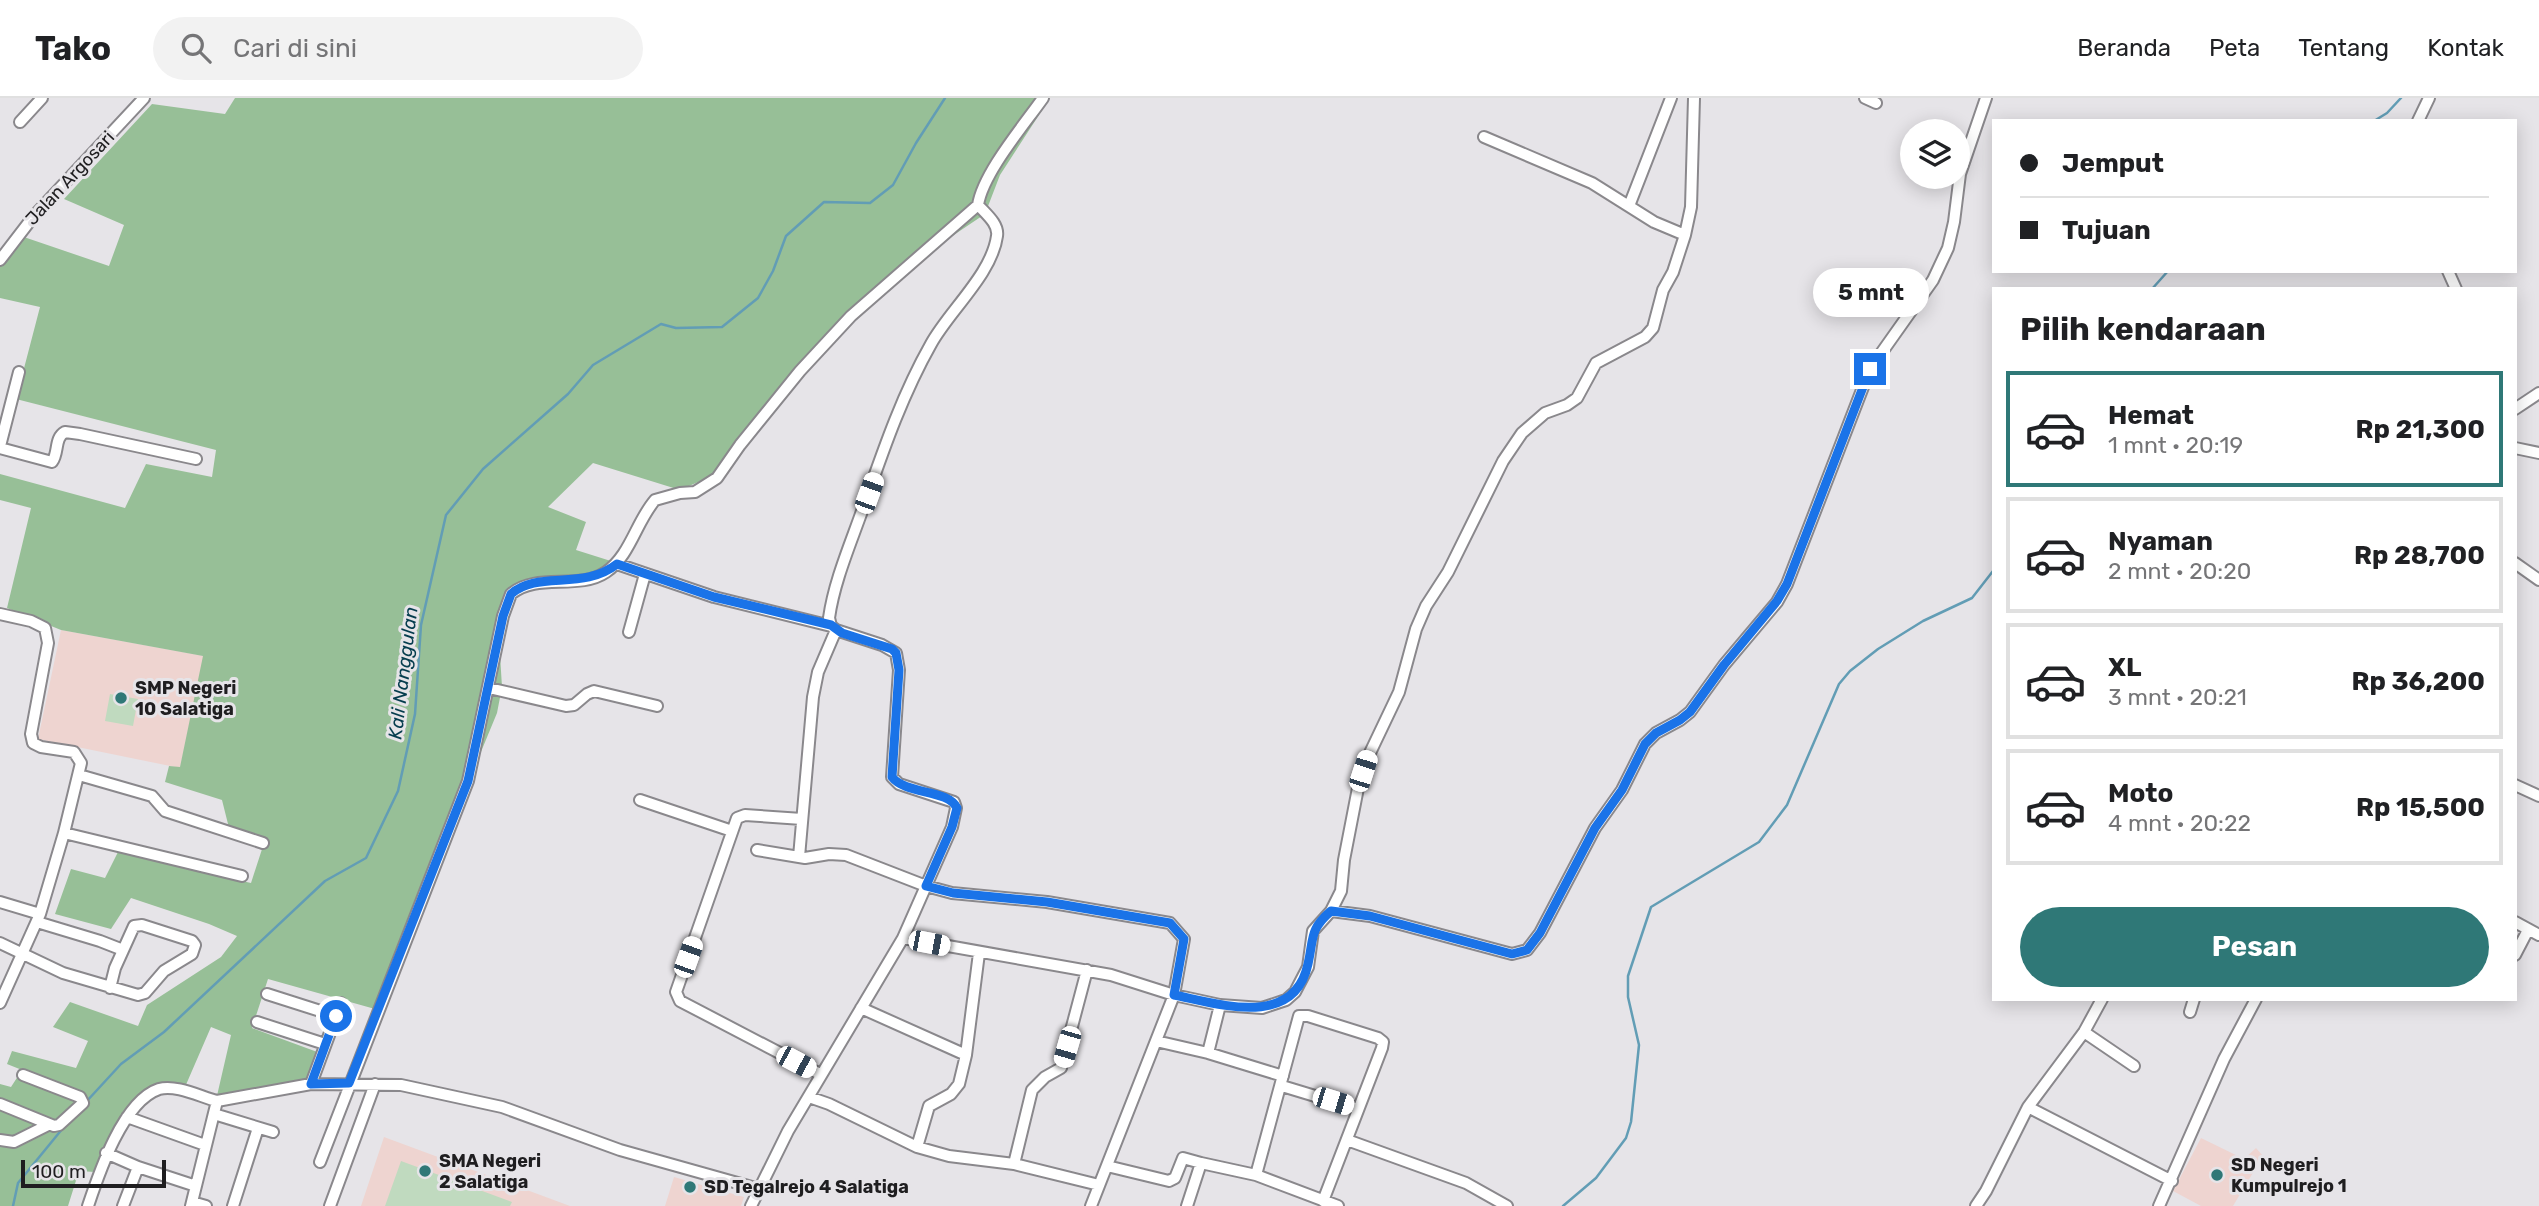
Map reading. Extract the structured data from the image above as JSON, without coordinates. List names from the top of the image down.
{
  "streets": {
    "street": ["Jalan Argosari"]
  },
  "water": ["Kali Nanggulan"],
  "places": [
    "SMP Negeri 10 Salatiga",
    "SMA Negeri 2 Salatiga",
    "SD Negeri Kumpulrejo 1",
    "SD Tegalrejo 4 Salatiga"
  ],
  "scale_bar": "100 m",
  "page": {
    "header": "Tako",
    "search": "Cari di sini",
    "nav": [
      "Beranda",
      "Peta",
      "Tentang",
      "Kontak"
    ],
    "banner": ["Jemput", "Tujuan"],
    "bubble": "5 mnt",
    "heading": "Pilih kendaraan",
    "list": [
      {
        "name": "Hemat",
        "note": "1 mnt · 20:19",
        "value": "Rp 21,300"
      },
      {
        "name": "Nyaman",
        "note": "2 mnt · 20:20",
        "value": "Rp 28,700"
      },
      {
        "name": "XL",
        "note": "3 mnt · 20:21",
        "value": "Rp 36,200"
      },
      {
        "name": "Moto",
        "note": "4 mnt · 20:22",
        "value": "Rp 15,500"
      }
    ],
    "buttons": "Pesan",
    "scale": "100 m"
  }
}
